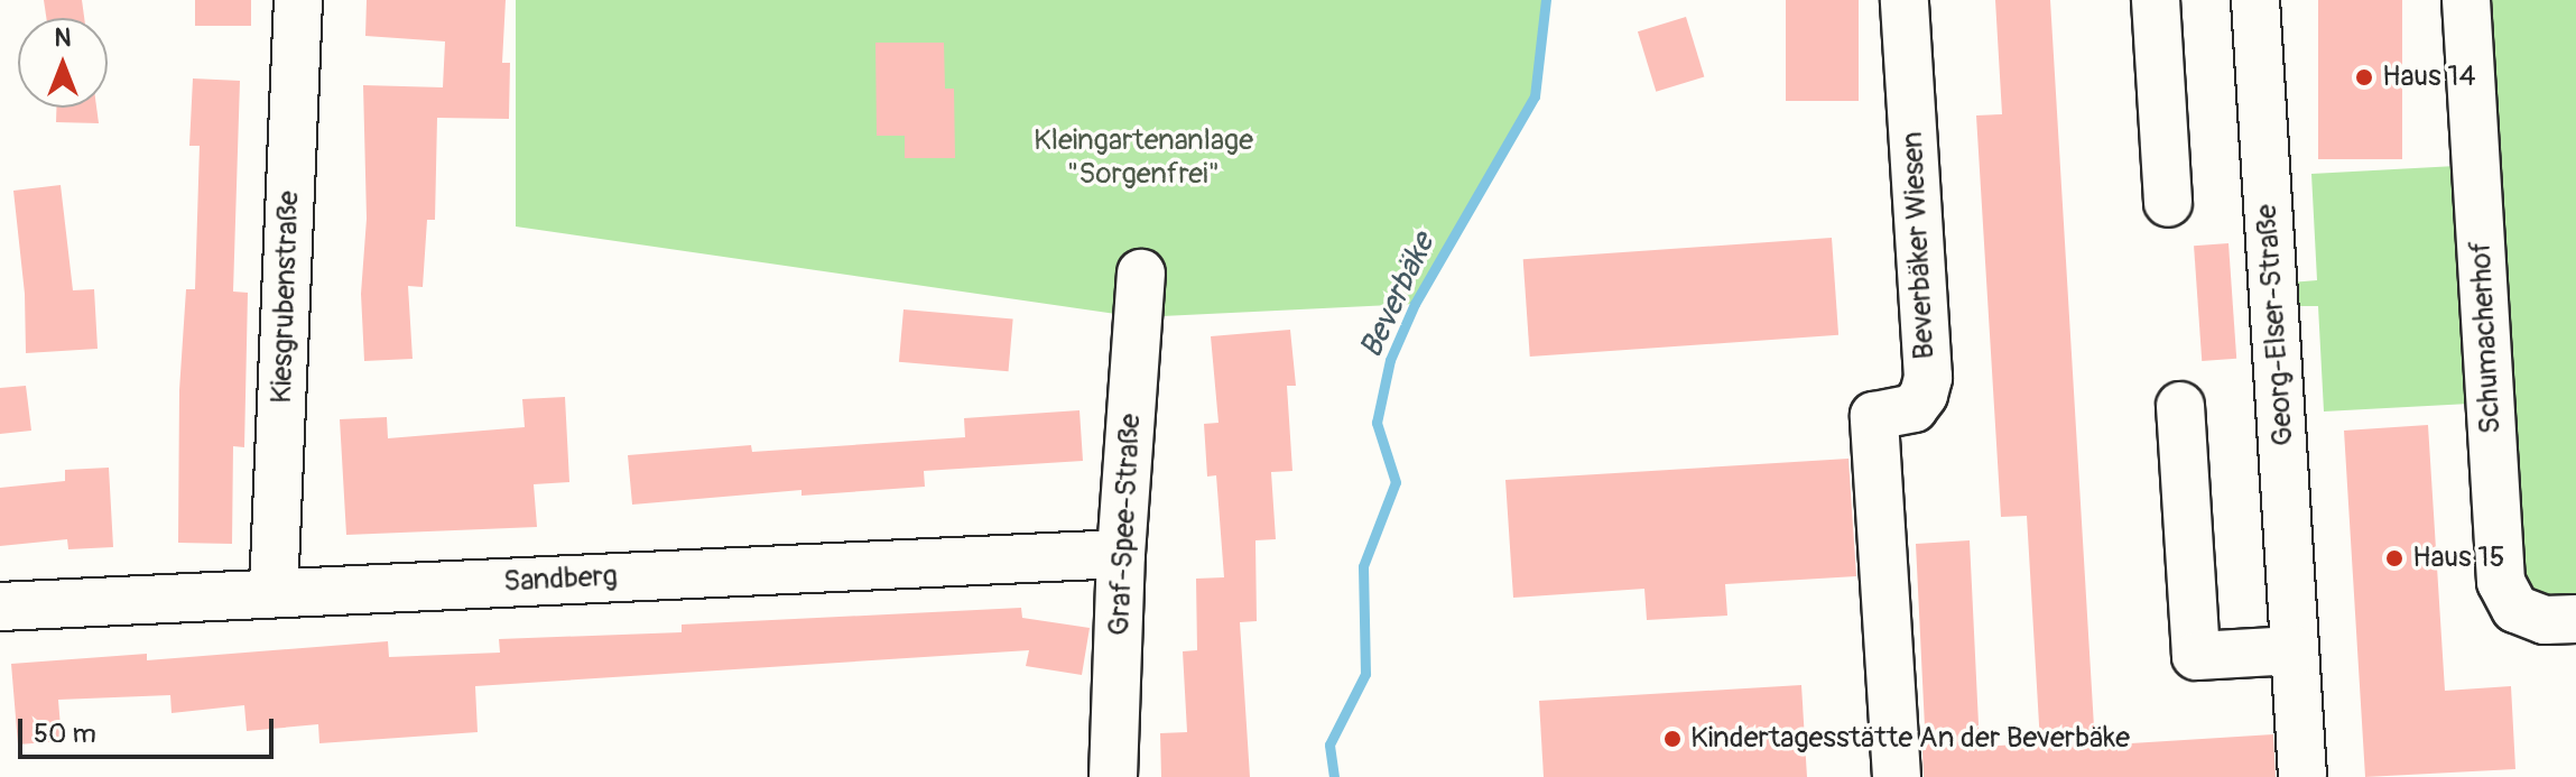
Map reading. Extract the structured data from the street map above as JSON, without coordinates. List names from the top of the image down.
{
  "streets": {
    "street": [
      "Beverbäker Wiesen",
      "Kiesgrubenstraße",
      "Georg-Elser-Straße",
      "Schumacherhof",
      "Graf-Spee-Straße",
      "Sandberg"
    ]
  },
  "crossings": [
    ["Kiesgrubenstraße", "Sandberg"],
    ["Graf-Spee-Straße", "Sandberg"]
  ],
  "water": ["Beverbäke"],
  "parks": ["Kleingartenanlage \"Sorgenfrei\""],
  "places": ["Haus 14", "Haus 15", "Kindertagesstätte An der Beverbäke"],
  "scale_bar": "50 m",
  "north": "top"
}
